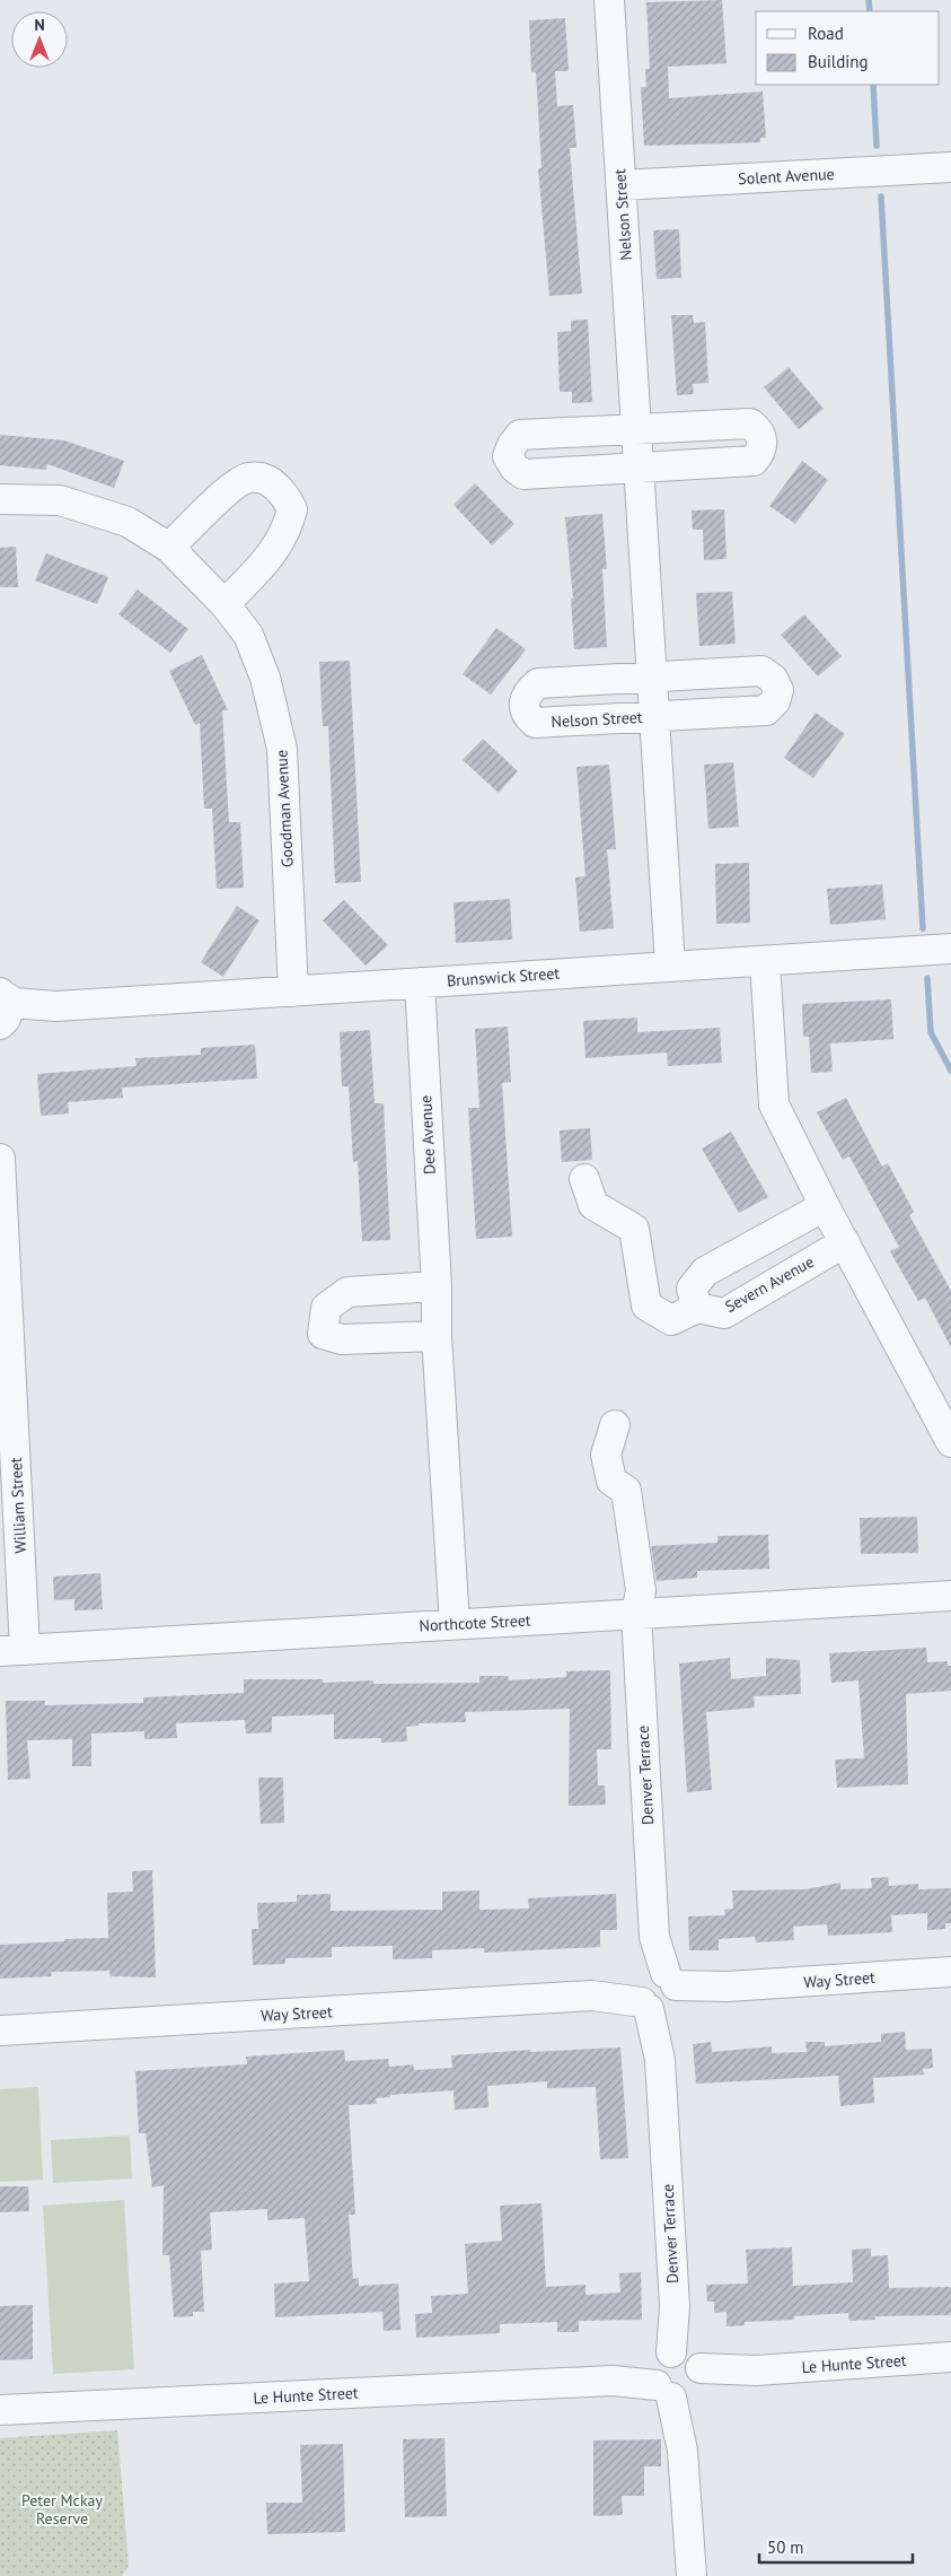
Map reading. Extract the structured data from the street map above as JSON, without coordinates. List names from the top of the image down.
{
  "streets": {
    "street": [
      "Solent Avenue",
      "Nelson Street",
      "Goodman Avenue",
      "Brunswick Street",
      "Dee Avenue",
      "Severn Avenue",
      "William Street",
      "Northcote Street",
      "Denver Terrace",
      "Way Street",
      "Le Hunte Street"
    ]
  },
  "crossings": [
    ["Solent Avenue", "Nelson Street"],
    ["Nelson Street", "Brunswick Street"],
    ["Goodman Avenue", "Brunswick Street"],
    ["Brunswick Street", "Dee Avenue"],
    ["Dee Avenue", "Northcote Street"],
    ["William Street", "Northcote Street"],
    ["Northcote Street", "Denver Terrace"],
    ["Denver Terrace", "Way Street"],
    ["Denver Terrace", "Le Hunte Street"]
  ],
  "parks": ["Peter Mckay Reserve"],
  "legend": ["Road", "Building"],
  "scale_bar": "50 m",
  "north": "top"
}
